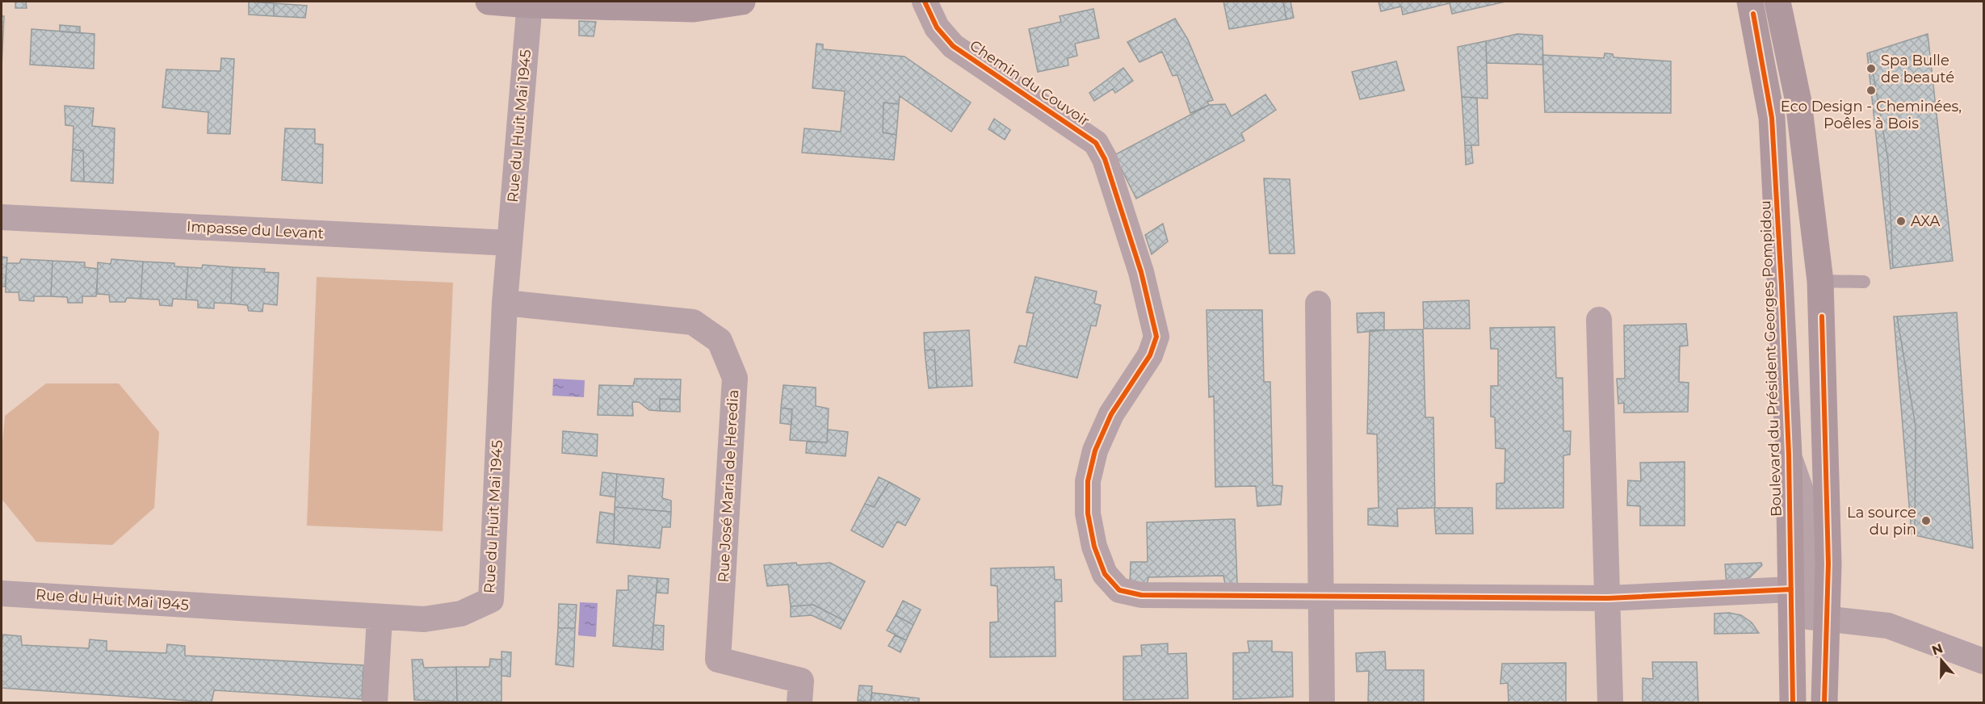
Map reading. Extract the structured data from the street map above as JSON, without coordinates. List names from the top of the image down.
{
  "streets": {
    "main road": ["Boulevard du Président Georges Pompidou"],
    "street": [
      "Chemin du Couvoir",
      "Rue du Huit Mai 1945",
      "Impasse du Levant",
      "Rue José Maria de Heredia"
    ]
  },
  "crossings": [
    ["Chemin du Couvoir", "Boulevard du Président Georges Pompidou"],
    ["Rue du Huit Mai 1945", "Impasse du Levant"],
    ["Rue du Huit Mai 1945", "Rue José Maria de Heredia"]
  ],
  "places": [
    "Spa Bulle de beauté",
    "Eco Design - Cheminées, Poêles à Bois",
    "AXA",
    "La source du pin"
  ],
  "north": "top"
}
